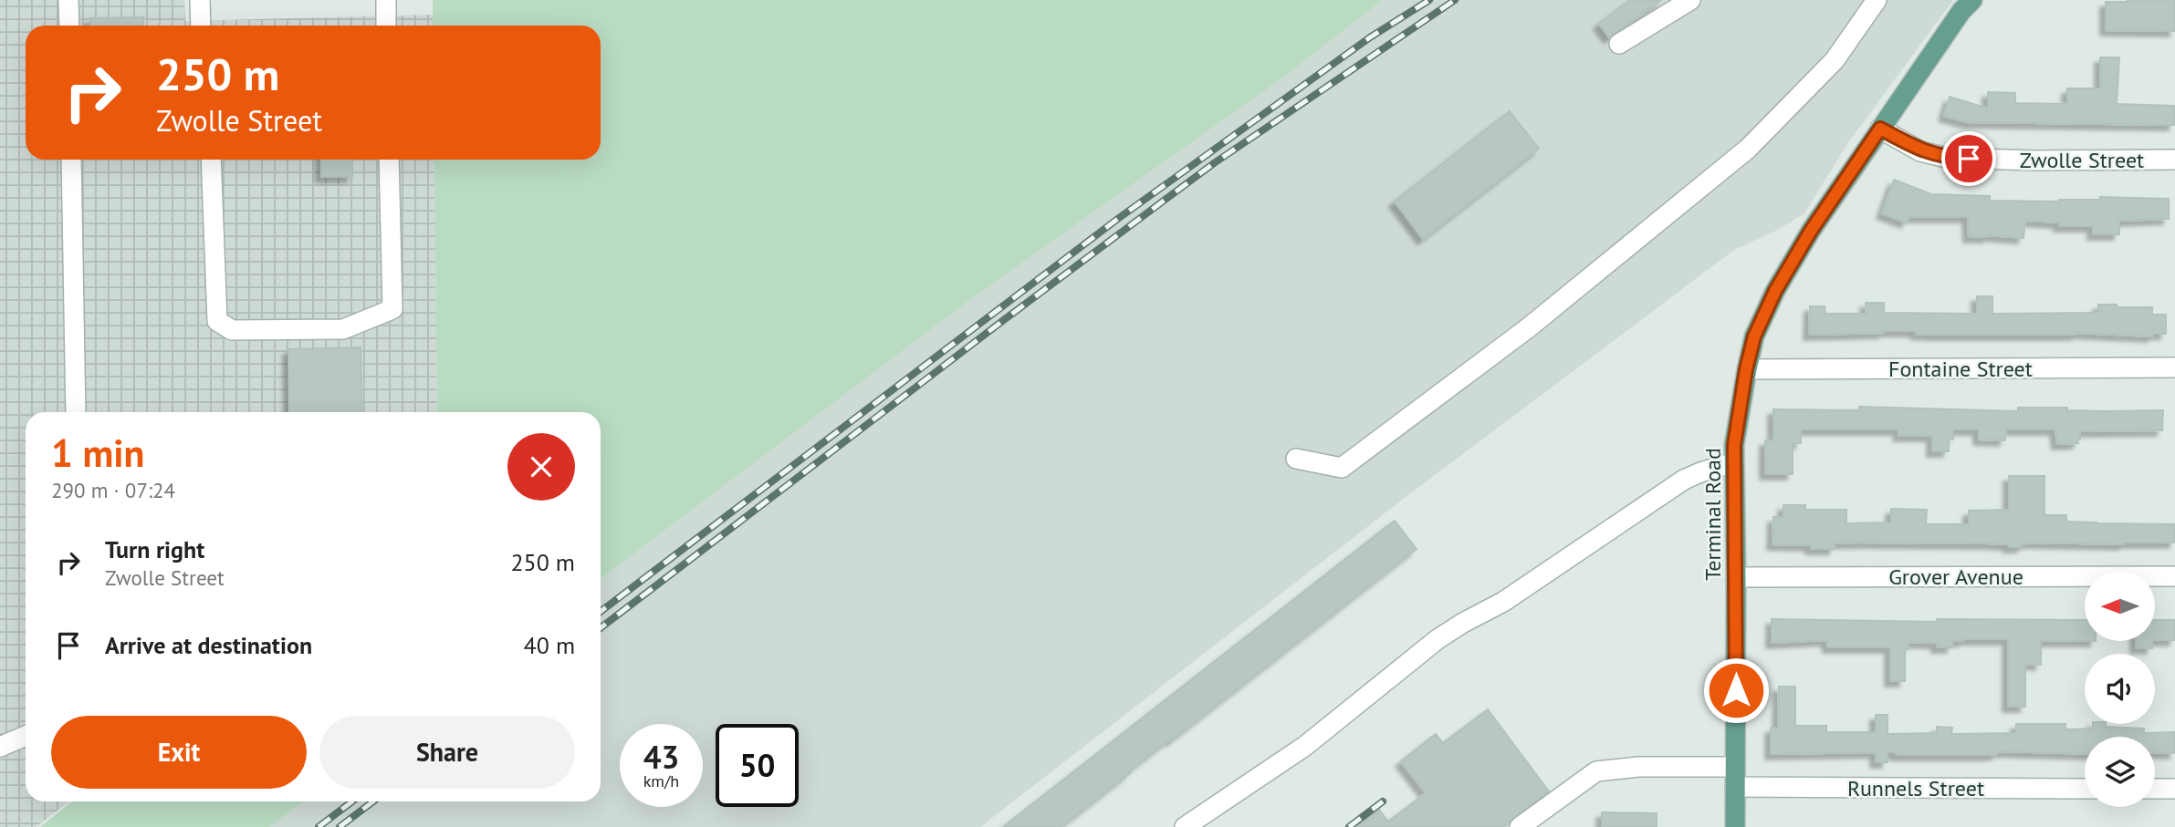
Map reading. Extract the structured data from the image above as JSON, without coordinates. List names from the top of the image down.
{
  "streets": {
    "main road": ["Terminal Road"],
    "street": [
      "Zwolle Street",
      "Fontaine Street",
      "Grover Avenue",
      "Runnels Street"
    ]
  },
  "crossings": [
    ["Zwolle Street", "Terminal Road"],
    ["Fontaine Street", "Terminal Road"],
    ["Terminal Road", "Grover Avenue"],
    ["Terminal Road", "Runnels Street"]
  ],
  "north": "left",
  "page": {
    "turn": ["250 m", "Zwolle Street"],
    "heading": ["1 min", "290 m · 07:24"],
    "list": [
      {
        "name": "Turn right",
        "note": "Zwolle Street",
        "value": "250 m"
      },
      {
        "name": "Arrive at destination",
        "value": "40 m"
      }
    ],
    "buttons": ["Exit", "Share"],
    "speed": "43 km/h",
    "limit": "50"
  }
}
